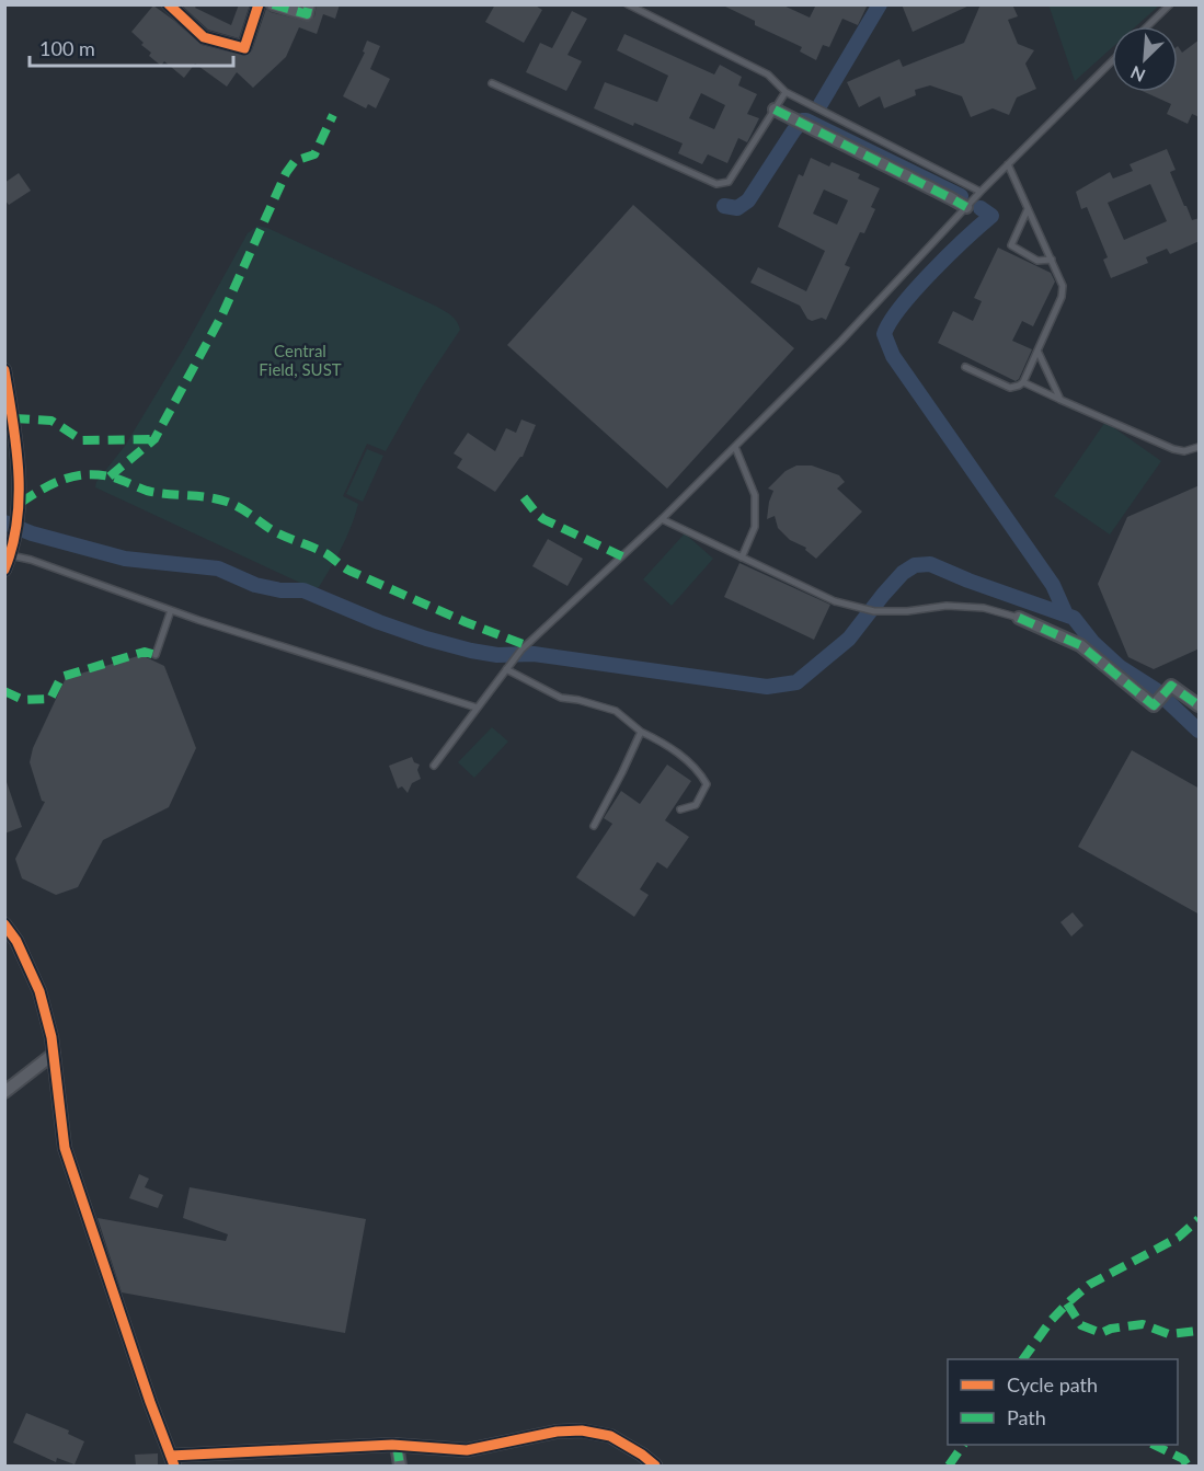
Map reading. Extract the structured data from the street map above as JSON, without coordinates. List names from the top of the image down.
{
  "parks": ["Central Field, SUST"],
  "legend": ["Cycle path", "Path"],
  "scale_bar": "100 m",
  "north": "bottom left"
}
